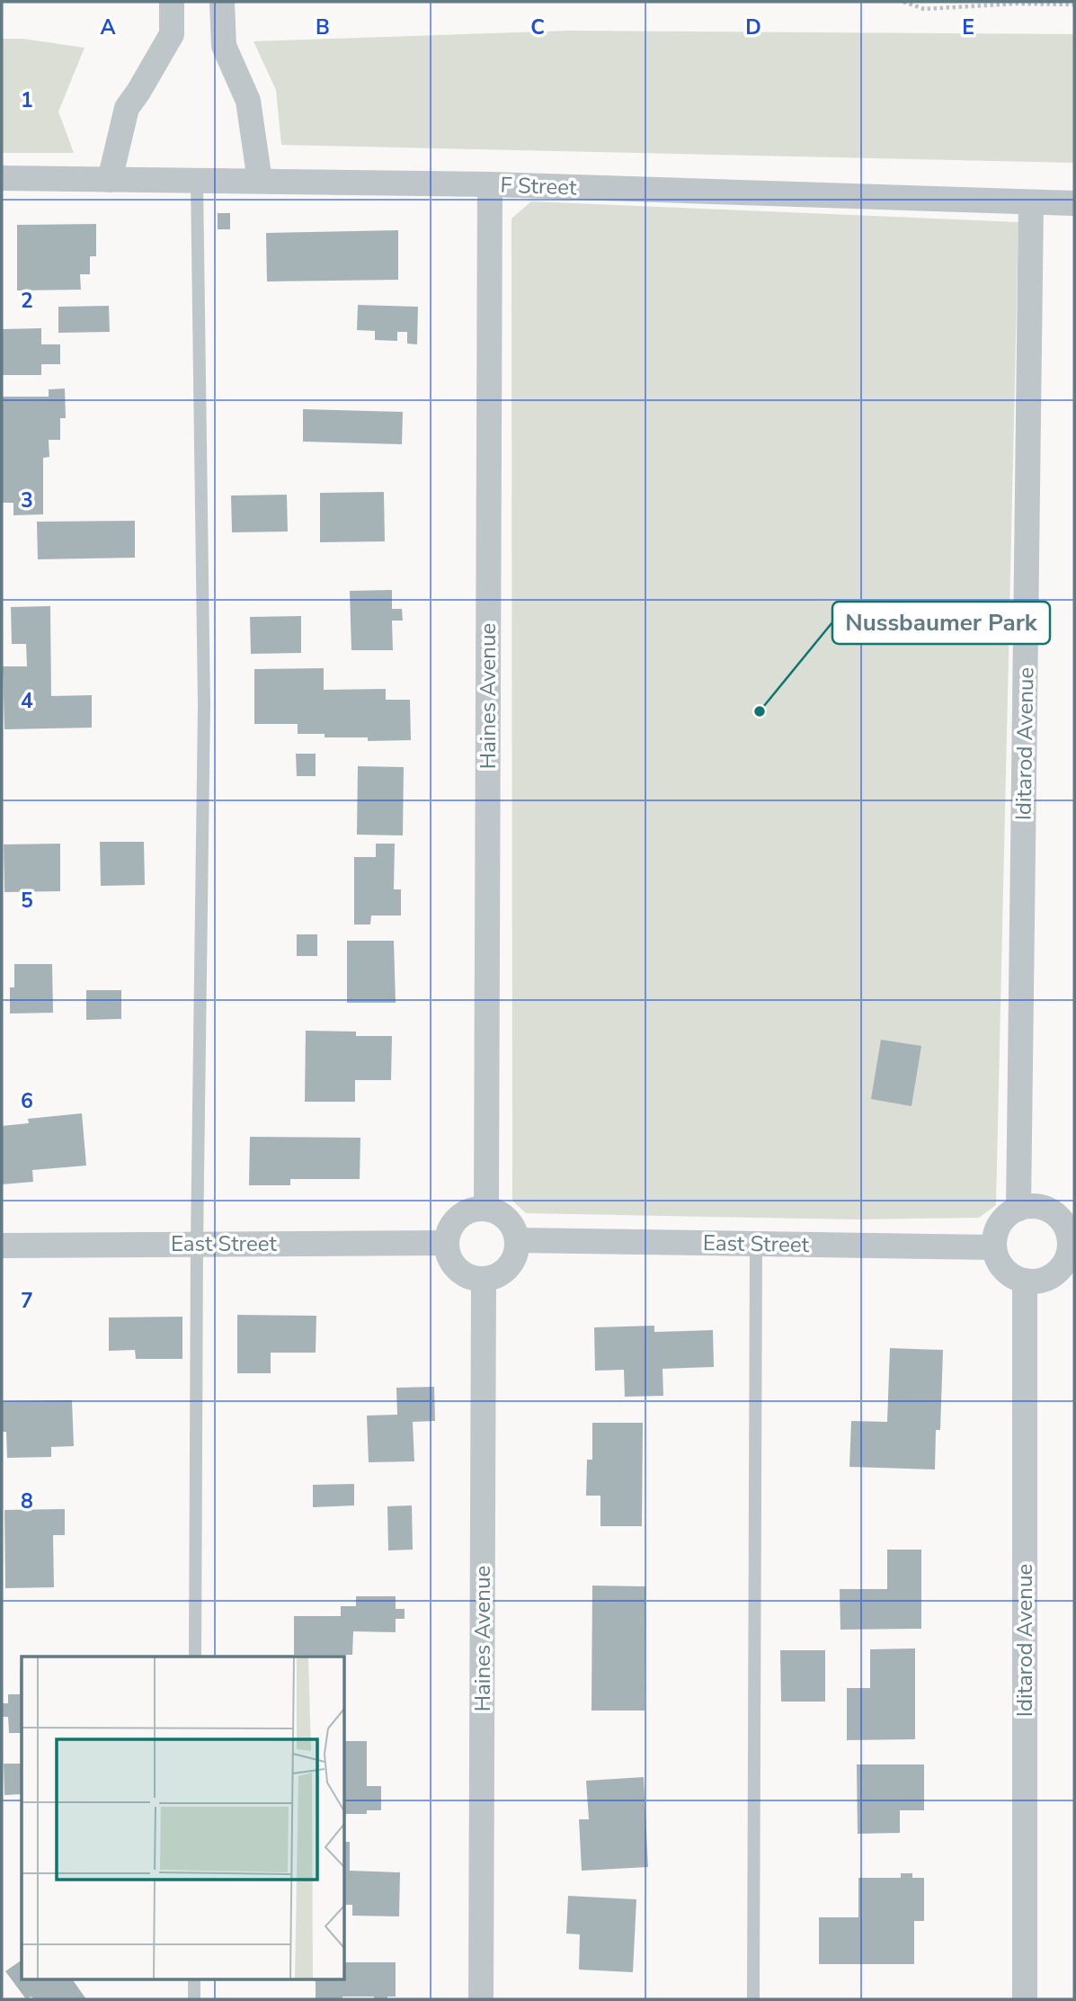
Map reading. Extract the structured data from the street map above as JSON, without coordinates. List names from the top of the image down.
{
  "streets": {
    "street": [
      "F Street",
      "Haines Avenue",
      "Iditarod Avenue",
      "East Street"
    ]
  },
  "crossings": [
    ["F Street", "Haines Avenue"],
    ["F Street", "Iditarod Avenue"],
    ["Haines Avenue", "East Street"],
    ["Iditarod Avenue", "East Street"]
  ],
  "places": ["Nussbaumer Park"],
  "grid": {
    "columns": [
      "A",
      "B",
      "C",
      "D",
      "E"
    ],
    "rows": [
      "1",
      "2",
      "3",
      "4",
      "5",
      "6",
      "7",
      "8"
    ]
  }
}
